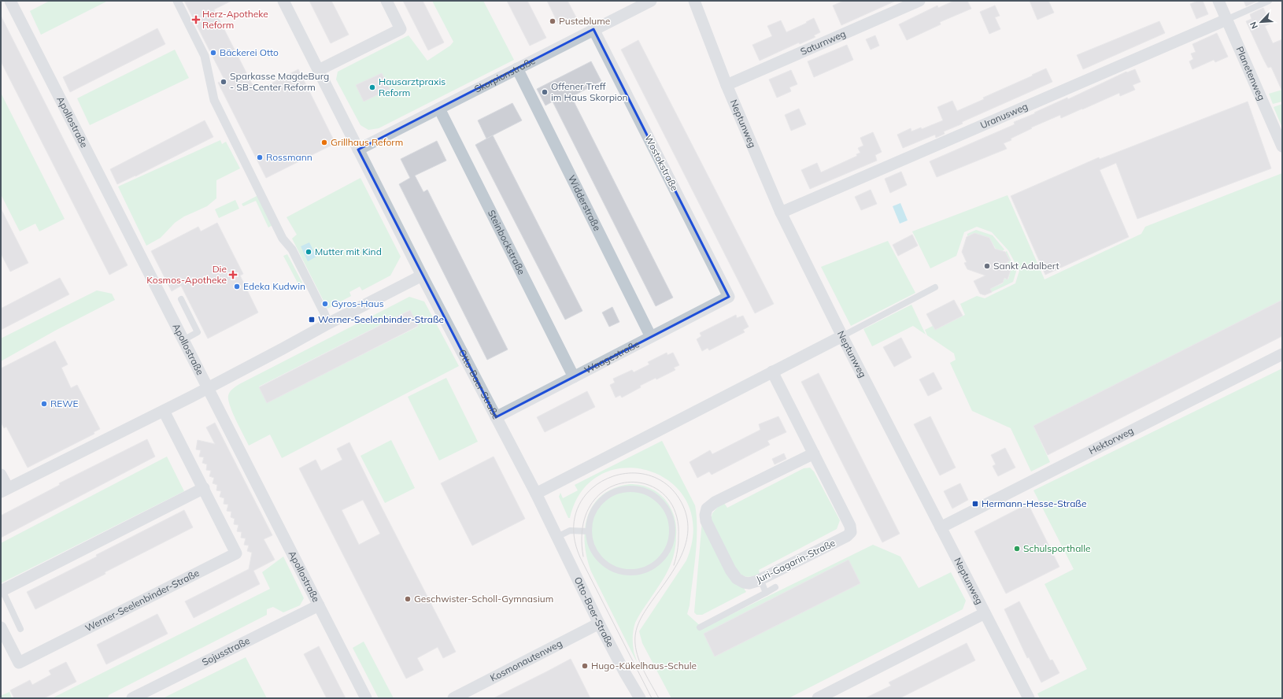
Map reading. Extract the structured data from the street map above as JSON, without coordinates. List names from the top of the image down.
{
  "streets": {
    "street": [
      "Saturnweg",
      "Planetenweg",
      "Skorpionstraße",
      "Uranusweg",
      "Apollostraße",
      "Neptunweg",
      "Wostokstraße",
      "Widderstraße",
      "Steinbockstraße",
      "Waagestraße",
      "Otto-Baer-Straße",
      "Hektorweg",
      "Juri-Gagarin-Straße",
      "Werner-Seelenbinder-Straße",
      "Sojusstraße",
      "Kosmonautenweg"
    ]
  },
  "crossings": [
    ["Saturnweg", "Neptunweg"],
    ["Planetenweg", "Uranusweg"],
    ["Skorpionstraße", "Wostokstraße"],
    ["Skorpionstraße", "Widderstraße"],
    ["Skorpionstraße", "Steinbockstraße"],
    ["Skorpionstraße", "Otto-Baer-Straße"],
    ["Uranusweg", "Neptunweg"],
    ["Apollostraße", "Sojusstraße"],
    ["Neptunweg", "Hektorweg"],
    ["Wostokstraße", "Waagestraße"],
    ["Widderstraße", "Waagestraße"],
    ["Steinbockstraße", "Waagestraße"],
    ["Waagestraße", "Otto-Baer-Straße"],
    ["Otto-Baer-Straße", "Kosmonautenweg"]
  ],
  "places": {
    "health": ["Herz-Apotheke Reform", "Die Kosmos-Apotheke"],
    "other": [
      "Pusteblume",
      "Bäckerei Otto",
      "Sparkasse MagdeBurg - SB-Center Reform",
      "Hausarztpraxis Reform",
      "Offener Treff im Haus Skorpion",
      "Grillhaus Reform",
      "Rossmann",
      "Mutter mit Kind",
      "Sankt Adalbert",
      "Edeka Kudwin",
      "Gyros-Haus",
      "REWE",
      "Schulsporthalle",
      "Geschwister-Scholl-Gymnasium",
      "Hugo-Kükelhaus-Schule"
    ],
    "transit": ["Werner-Seelenbinder-Straße", "Hermann-Hesse-Straße"]
  },
  "north": "bottom left"
}
